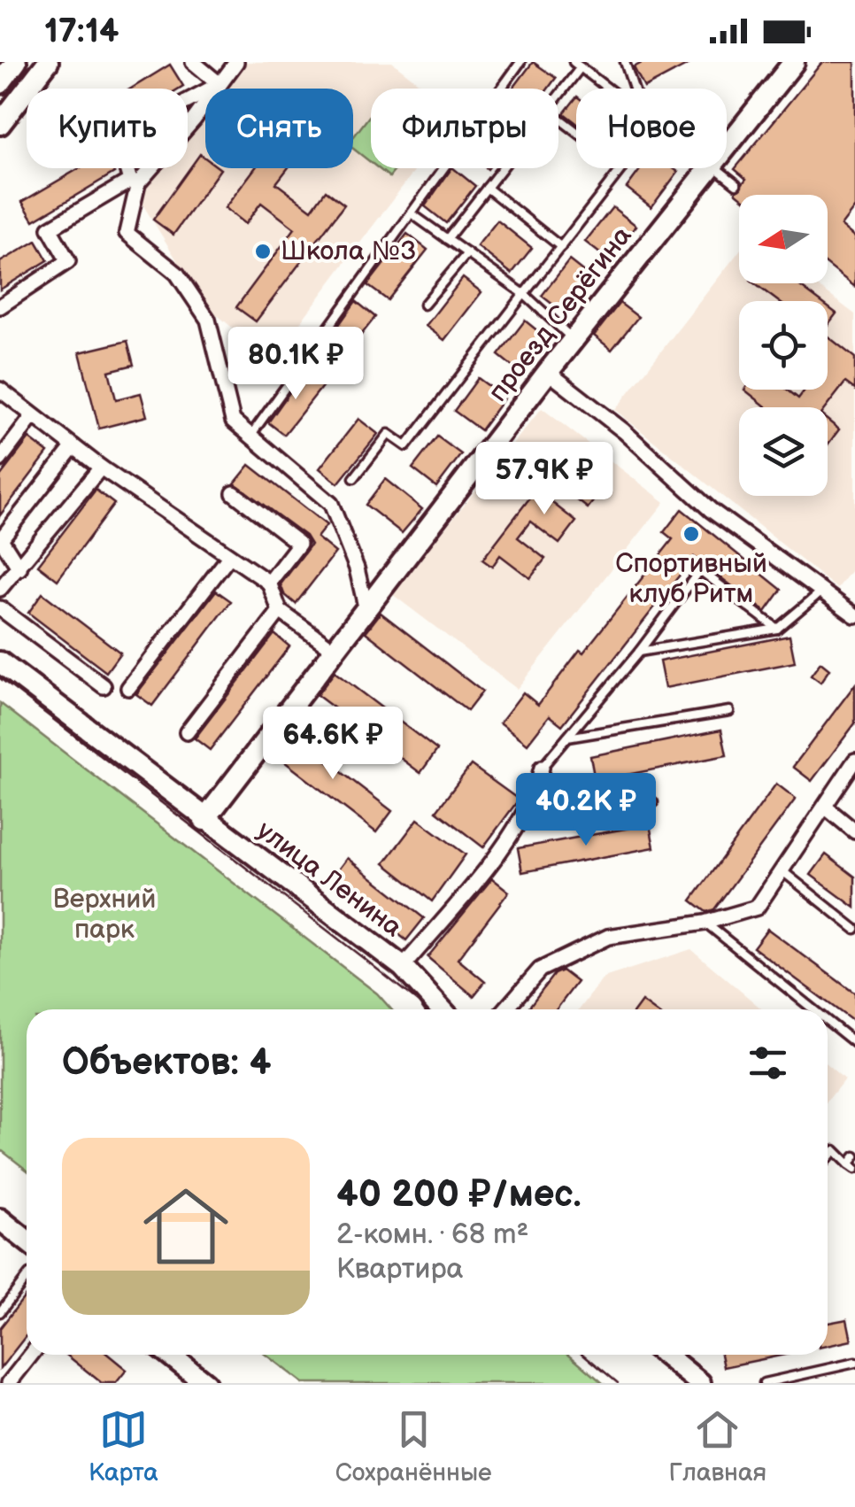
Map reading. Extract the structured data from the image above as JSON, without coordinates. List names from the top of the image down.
{
  "streets": {
    "street": ["проезд Серёгина", "улица Ленина"]
  },
  "crossings": [
    ["проезд Серёгина", "улица Ленина"]
  ],
  "parks": ["Верхний парк"],
  "places": ["Школа №3", "Спортивный клуб Ритм"],
  "north": "left",
  "page": {
    "status": "17:14",
    "chip": [
      "Купить",
      "Снять",
      "Фильтры",
      "Новое"
    ],
    "price": [
      "80.1K ₽",
      "57.9K ₽",
      "64.6K ₽",
      "40.2K ₽"
    ],
    "heading": "Объектов: 4",
    "list": [
      {
        "name": "40 200 ₽/мес.",
        "note": "2-комн. · 68 m² · Квартира"
      }
    ],
    "tabs": ["Карта", "Сохранённые", "Главная"]
  }
}
